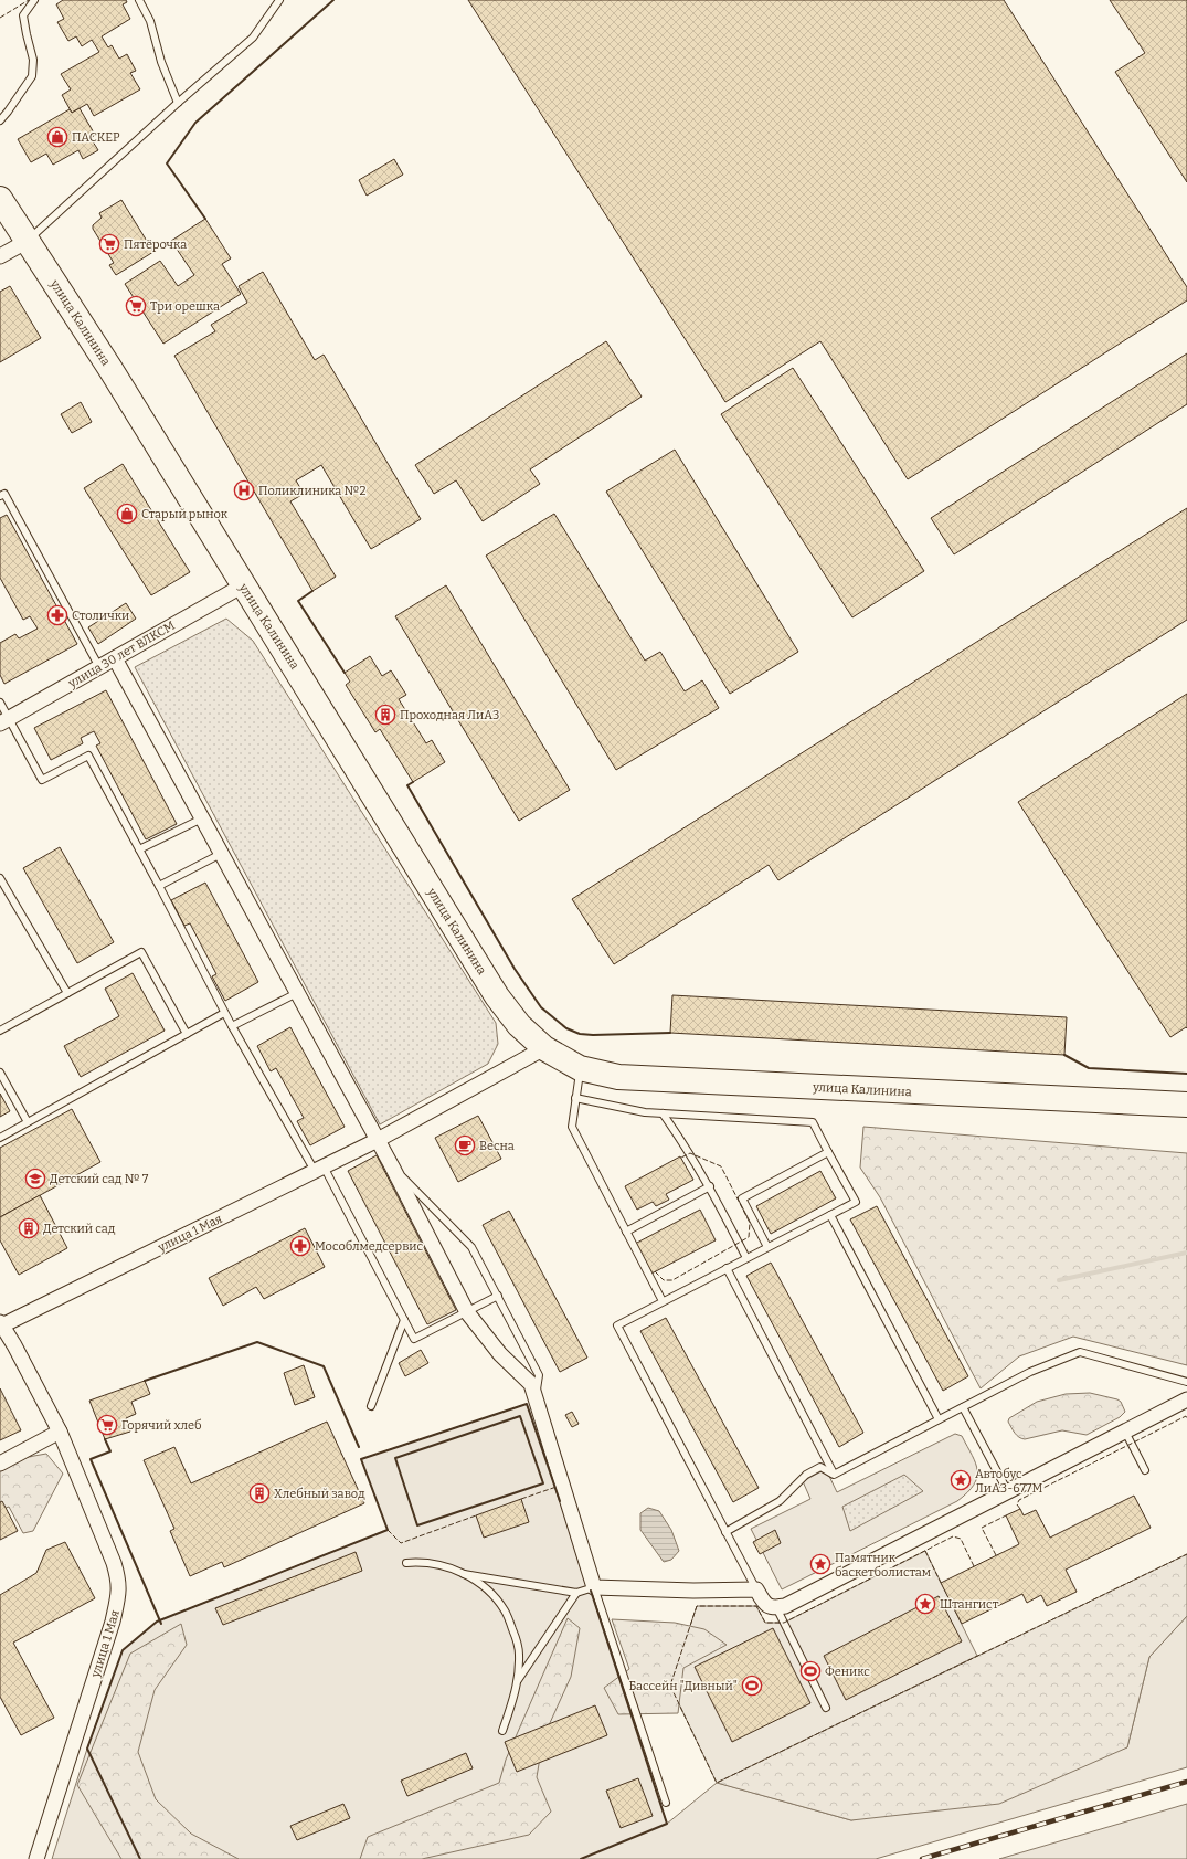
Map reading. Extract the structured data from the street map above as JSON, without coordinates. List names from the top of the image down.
{
  "streets": {
    "highway": ["улица Калинина"],
    "street": ["улица 30 лет ВЛКСМ", "улица 1 Мая"]
  },
  "crossings": [
    ["улица Калинина", "улица 30 лет ВЛКСМ"]
  ],
  "places": {
    "shop": ["ПАСКЕР", "Старый рынок"],
    "supermarket": ["Пятёрочка", "Три орешка", "Горячий хлеб"],
    "hospital": ["Поликлиника №2"],
    "pharmacy": ["Столички", "Мособлмедсервис"],
    "building": ["Проходная ЛиАЗ", "Детский сад", "Хлебный завод"],
    "cafe": ["Весна"],
    "school or university": ["Детский сад № 7"],
    "place": ["Автобус ЛиАЗ-677М", "Памятник баскетболистам", "Штангист"],
    "sports": ["Феникс", "Бассейн \"Дивный\""]
  }
}
